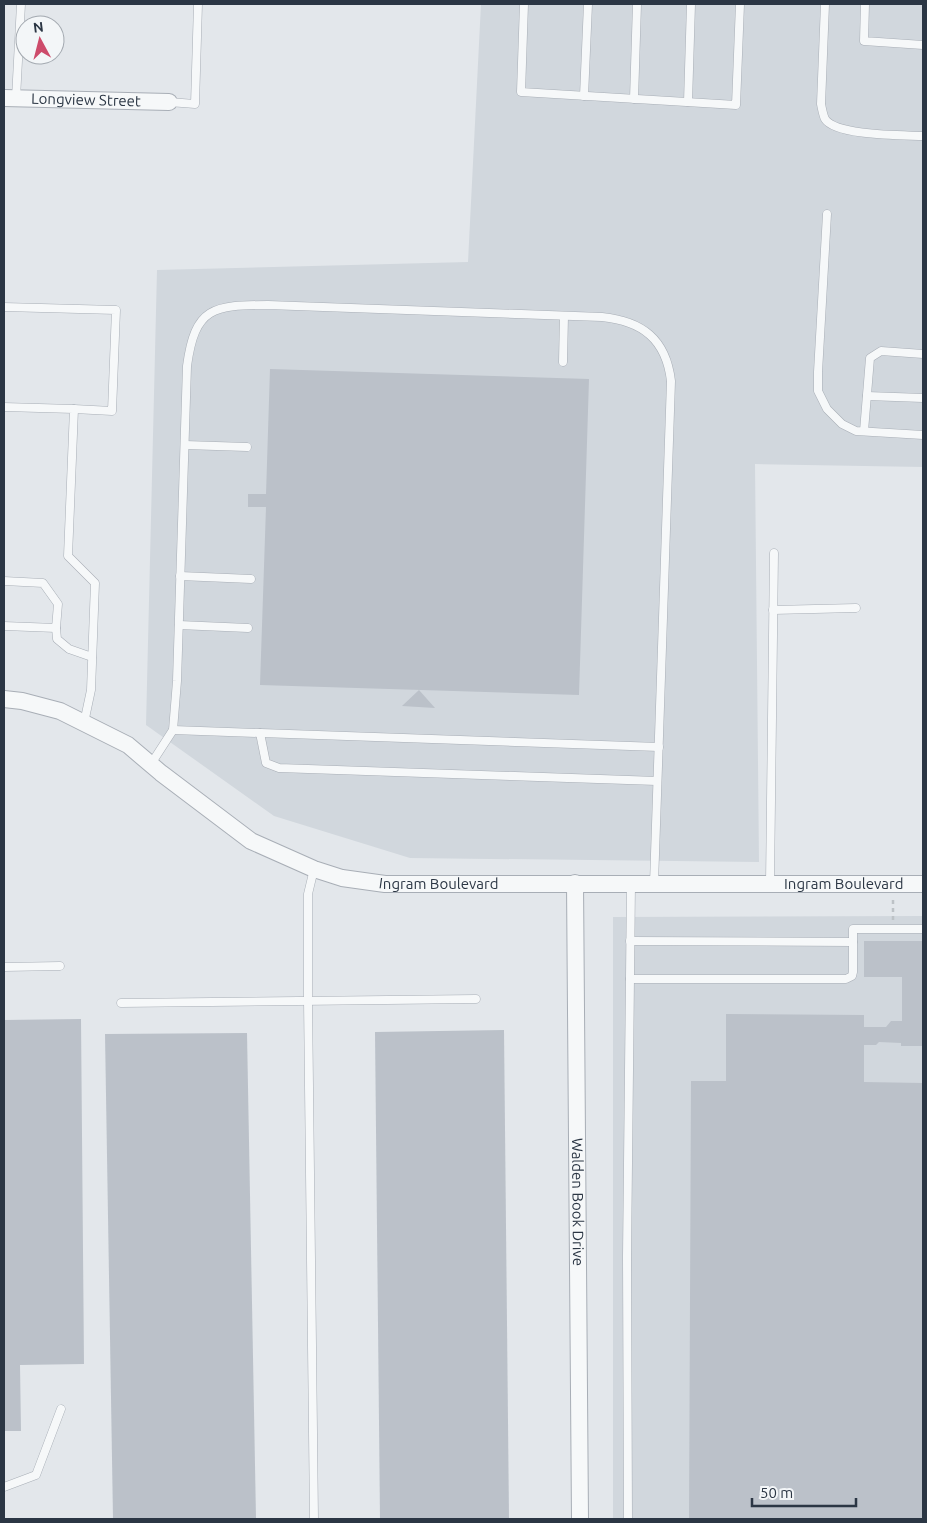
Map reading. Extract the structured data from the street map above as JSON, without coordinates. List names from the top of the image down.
{
  "streets": {
    "street": ["Longview Street", "Ingram Boulevard", "Walden Book Drive"]
  },
  "crossings": [
    ["Ingram Boulevard", "Walden Book Drive"]
  ],
  "scale_bar": "50 m",
  "north": "top"
}
